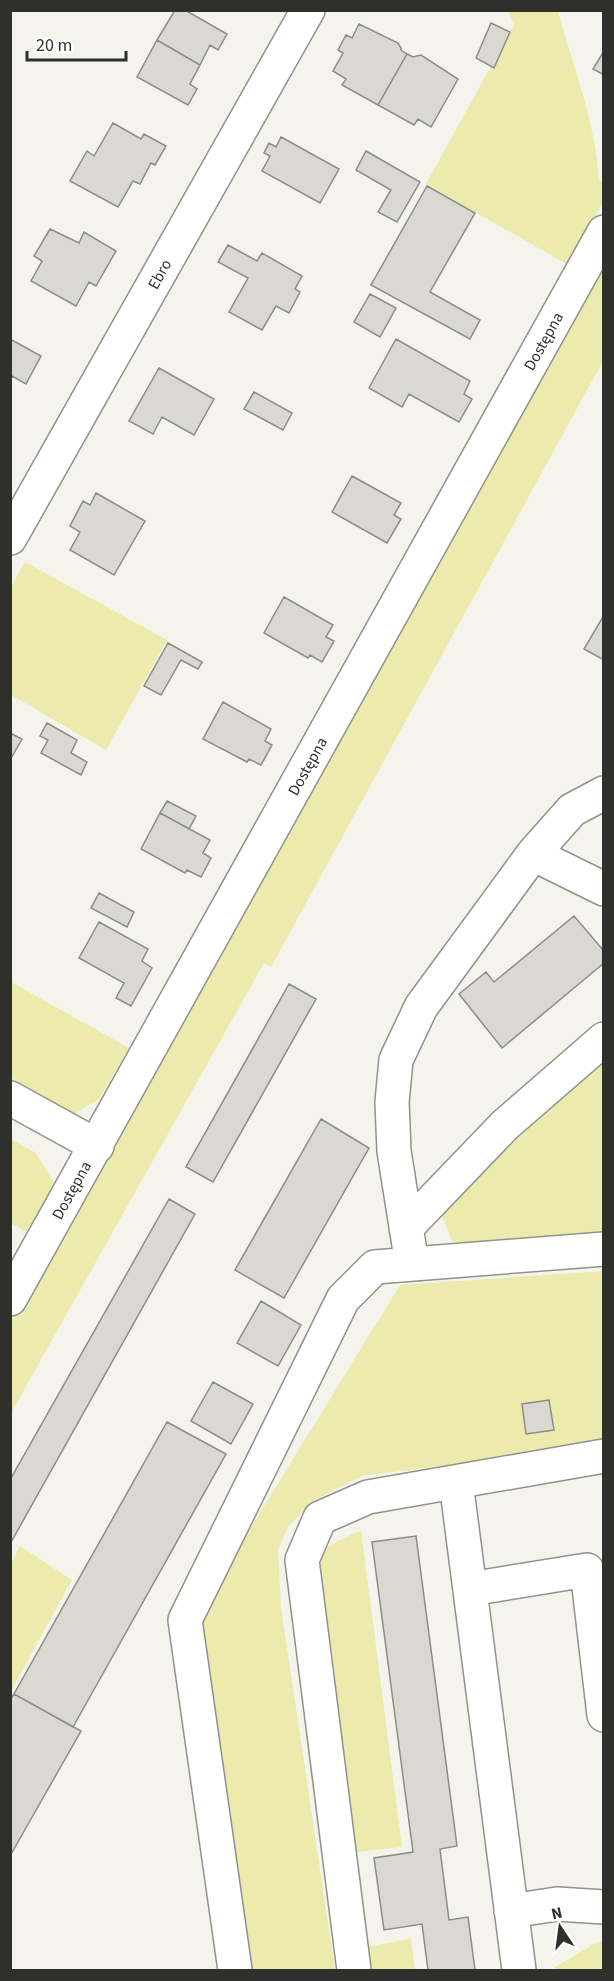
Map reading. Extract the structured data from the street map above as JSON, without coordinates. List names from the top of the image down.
{
  "streets": {
    "street": ["Ebro", "Dostępna"]
  },
  "scale_bar": "20 m",
  "north": "top"
}
